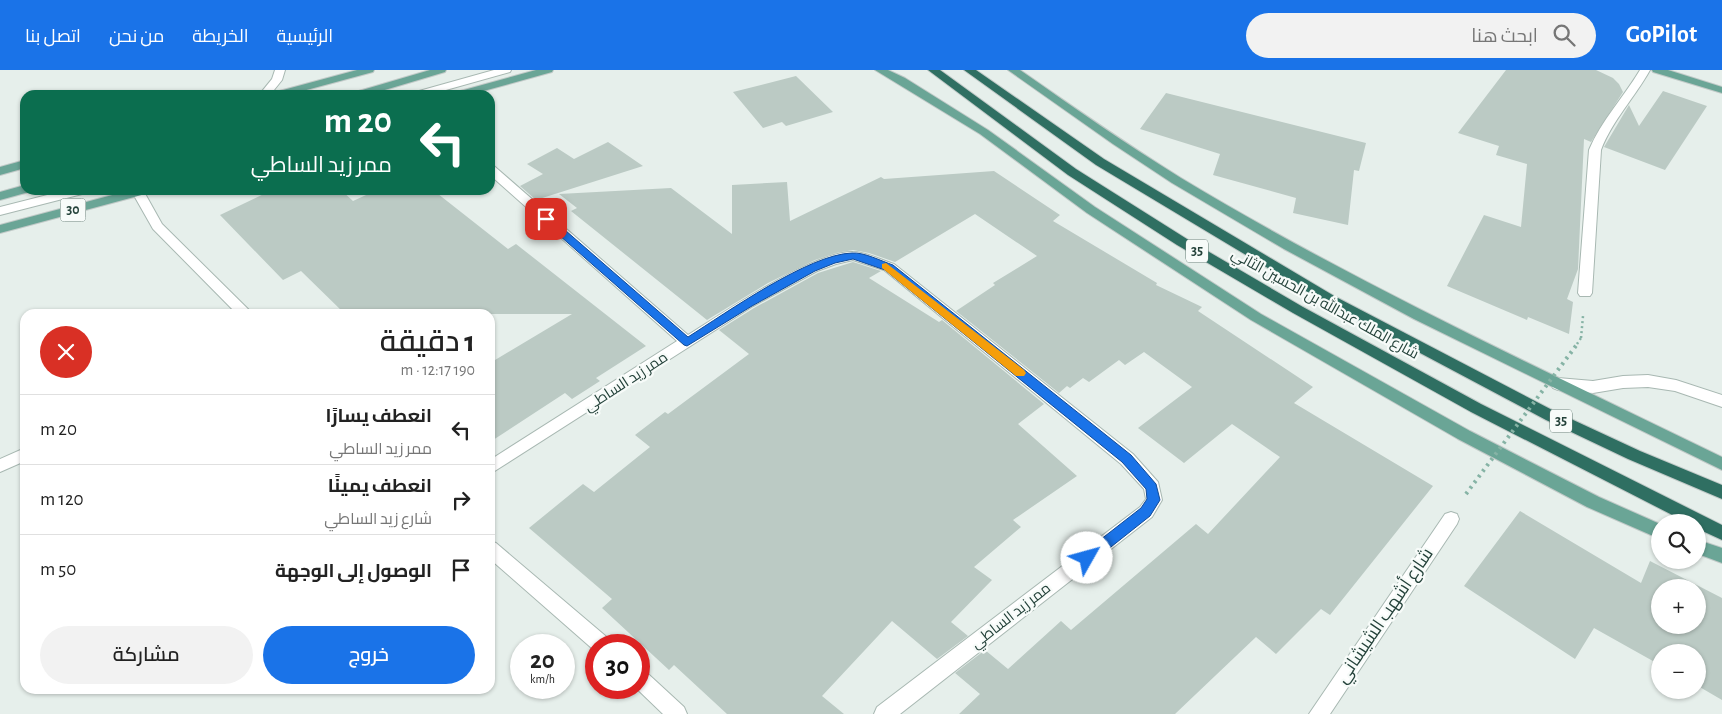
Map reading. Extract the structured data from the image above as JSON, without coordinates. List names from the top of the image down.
{
  "streets": {
    "highway": ["35", "شارع الملك عبدالله بن الحسين الثاني"],
    "main road": ["30"],
    "street": ["ممر زيد الساطي", "شارع أشهب الشيشاني"]
  },
  "page": {
    "header": "GoPilot",
    "search": "ابحث هنا",
    "nav": [
      "الرئيسية",
      "الخريطة",
      "من نحن",
      "اتصل بنا"
    ],
    "turn": ["20 m", "ممر زيد الساطي"],
    "heading": ["1 دقيقة", "190 m · 12:17"],
    "list": [
      {
        "name": "انعطف يسارًا",
        "note": "ممر زيد الساطي",
        "value": "20 m"
      },
      {
        "name": "انعطف يمينًا",
        "note": "شارع زيد الساطي",
        "value": "120 m"
      },
      {
        "name": "الوصول إلى الوجهة",
        "value": "50 m"
      }
    ],
    "map_buttons": ["+", "−"],
    "buttons": ["خروج", "مشاركة"],
    "speed": "20 km/h",
    "limit": "30"
  }
}
